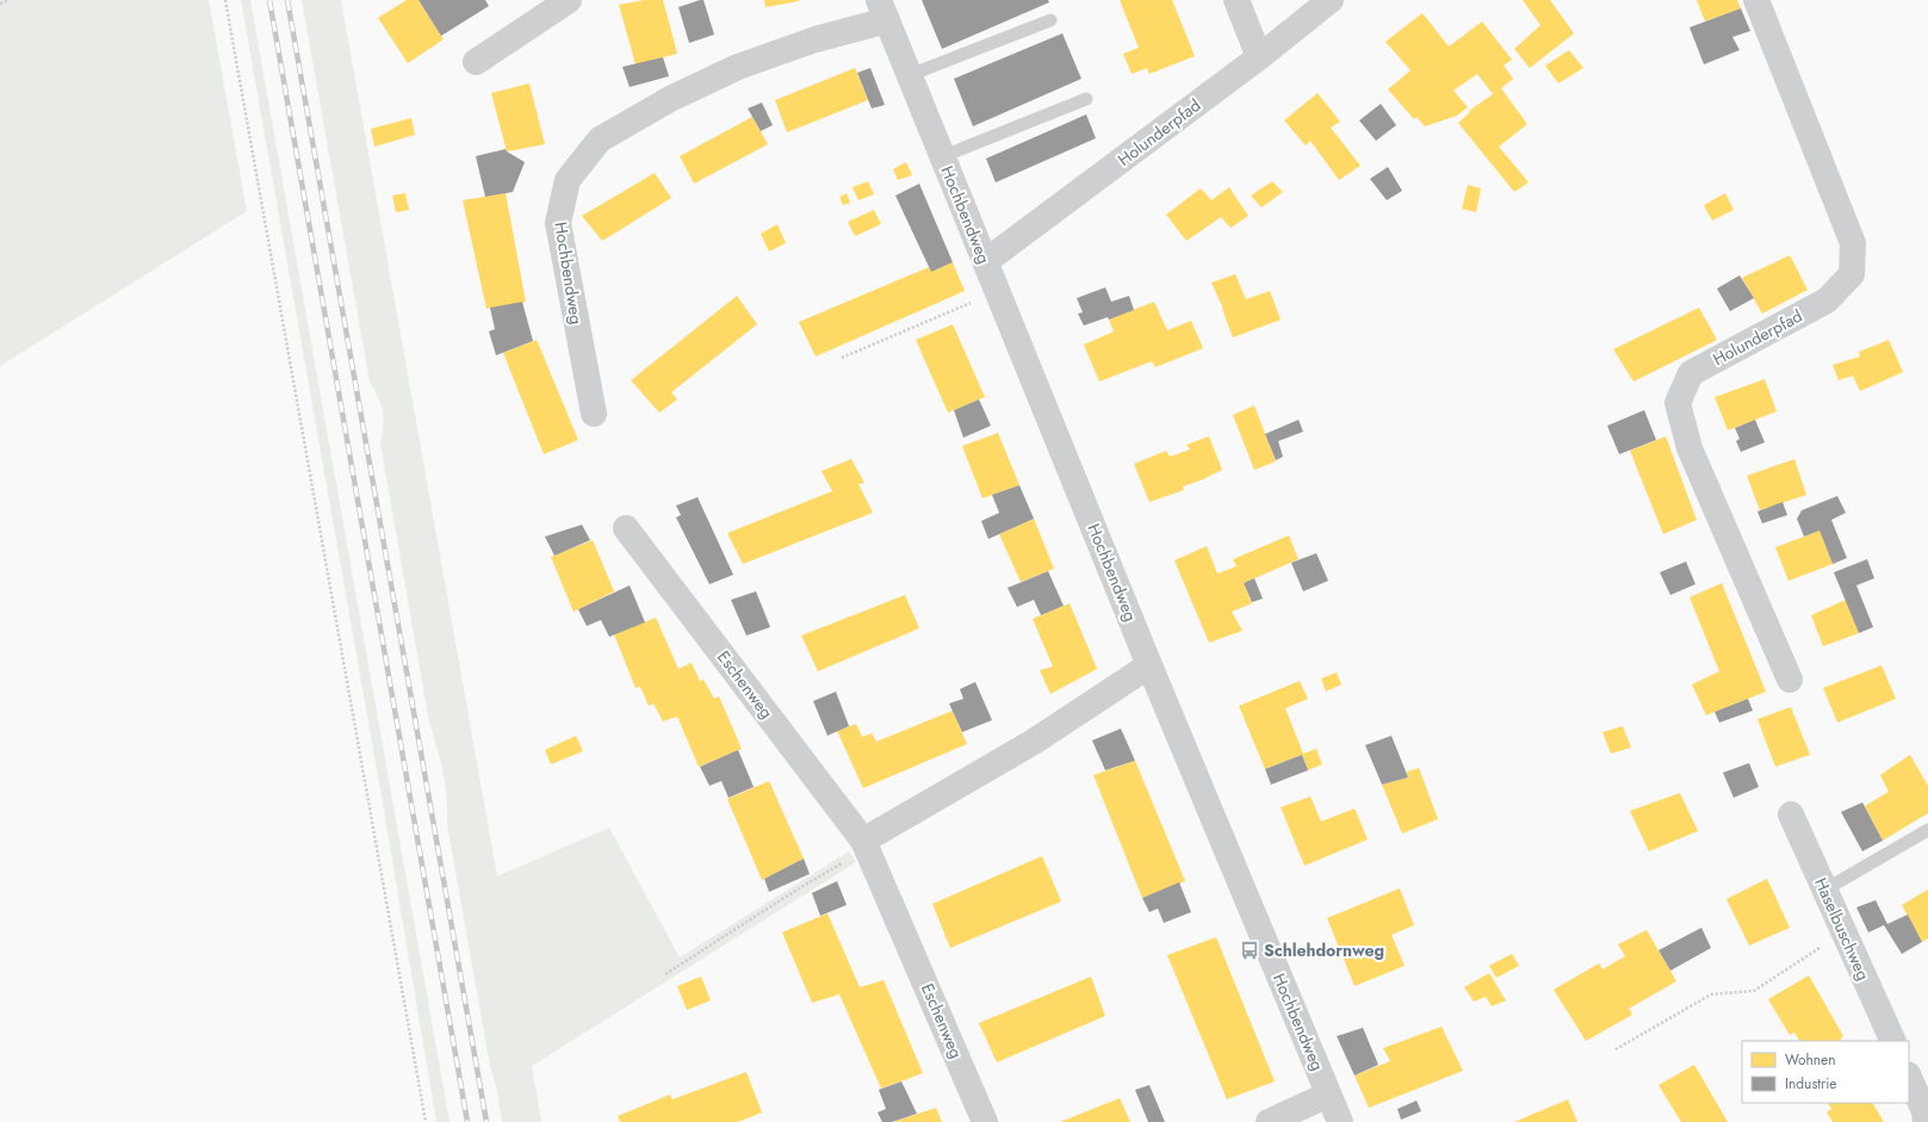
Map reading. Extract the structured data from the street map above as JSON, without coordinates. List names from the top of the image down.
{
  "streets": {
    "street": [
      "Holunderpfad",
      "Hochbendweg",
      "Eschenweg",
      "Haselbuschweg"
    ]
  },
  "crossings": [
    ["Holunderpfad", "Hochbendweg"]
  ],
  "places": {
    "bus stop": ["Schlehdornweg"]
  },
  "legend": ["Wohnen", "Industrie"]
}
